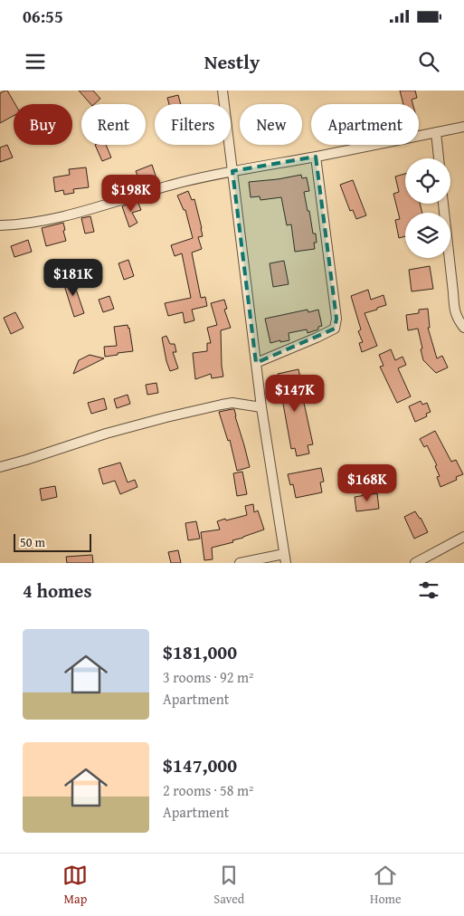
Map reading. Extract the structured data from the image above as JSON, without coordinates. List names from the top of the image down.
{
  "scale_bar": "50 m",
  "page": {
    "status": "06:55",
    "header": "Nestly",
    "chip": [
      "Buy",
      "Rent",
      "Filters",
      "New",
      "Apartment"
    ],
    "price": [
      "$198K",
      "$181K",
      "$147K",
      "$168K"
    ],
    "scale": "50 m",
    "heading": "4 homes",
    "list": [
      {
        "name": "$181,000",
        "note": "3 rooms · 92 m² · Apartment"
      },
      {
        "name": "$147,000",
        "note": "2 rooms · 58 m² · Apartment"
      }
    ],
    "tabs": ["Map", "Saved", "Home"]
  }
}
